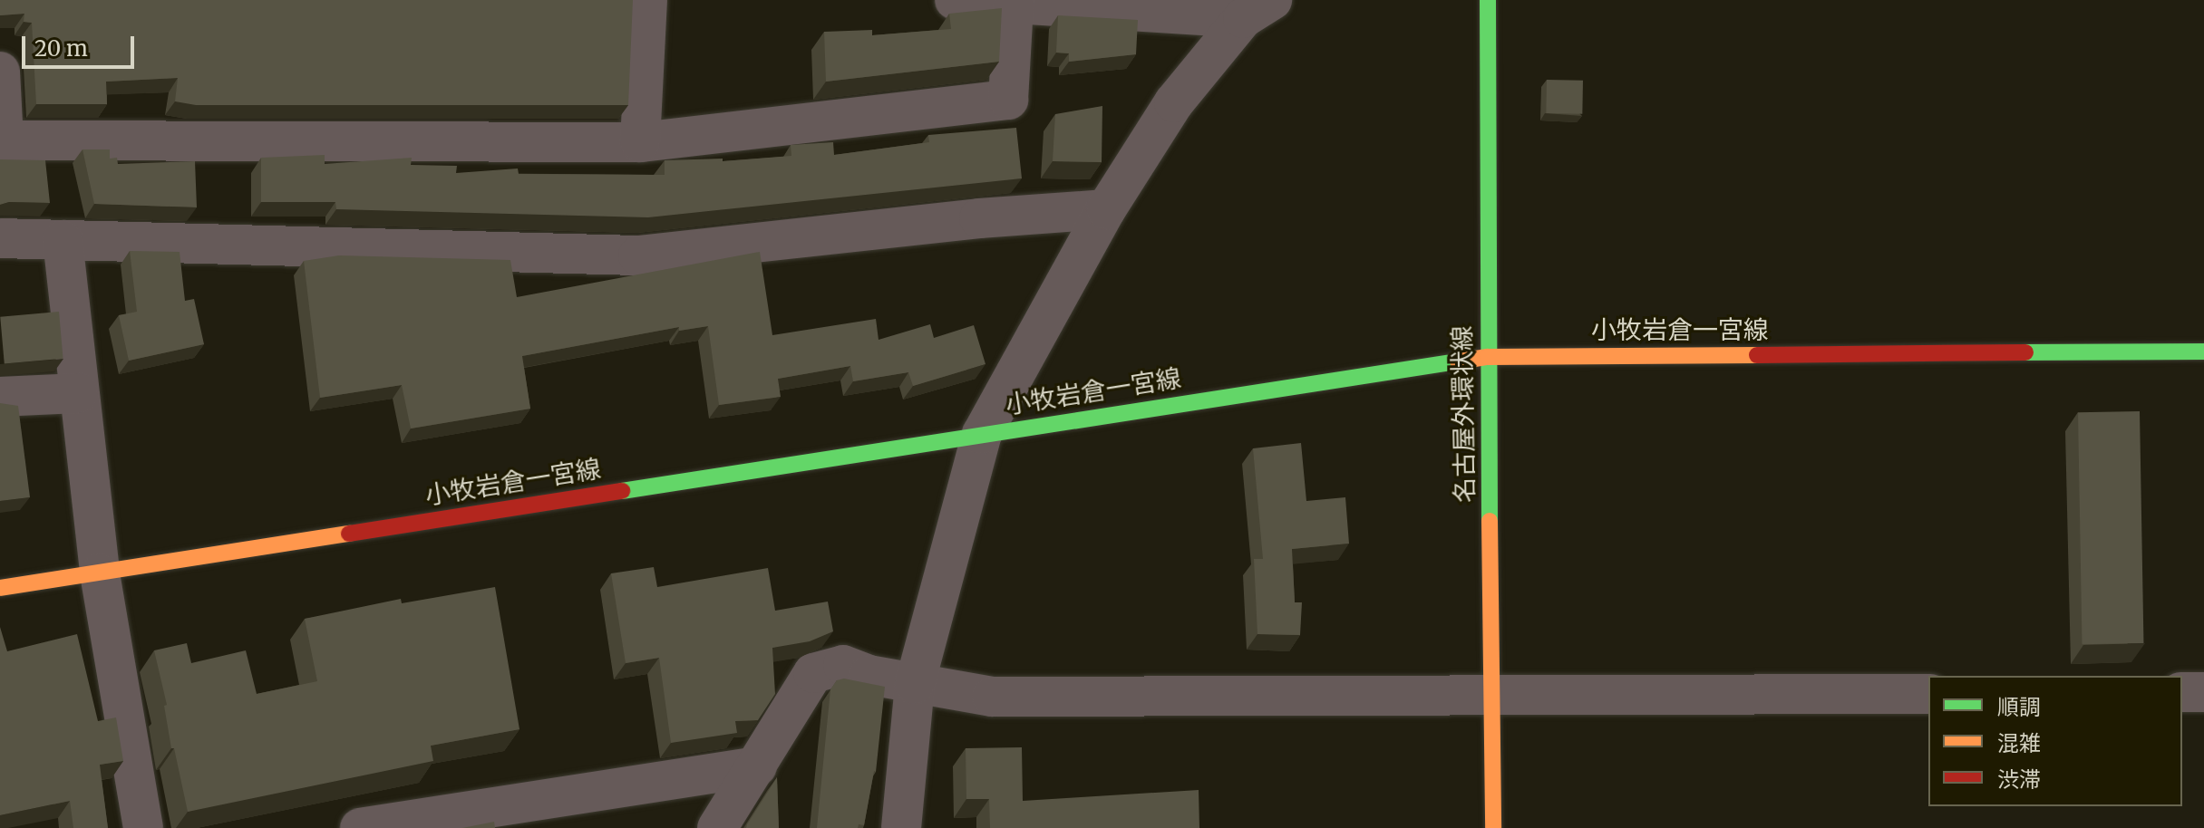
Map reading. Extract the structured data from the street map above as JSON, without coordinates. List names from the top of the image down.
{
  "streets": {
    "main road": ["小牧岩倉一宮線", "名古屋外環状線"]
  },
  "crossings": [
    ["小牧岩倉一宮線", "名古屋外環状線"]
  ],
  "legend": ["順調", "混雑", "渋滞"],
  "scale_bar": "20 m"
}
